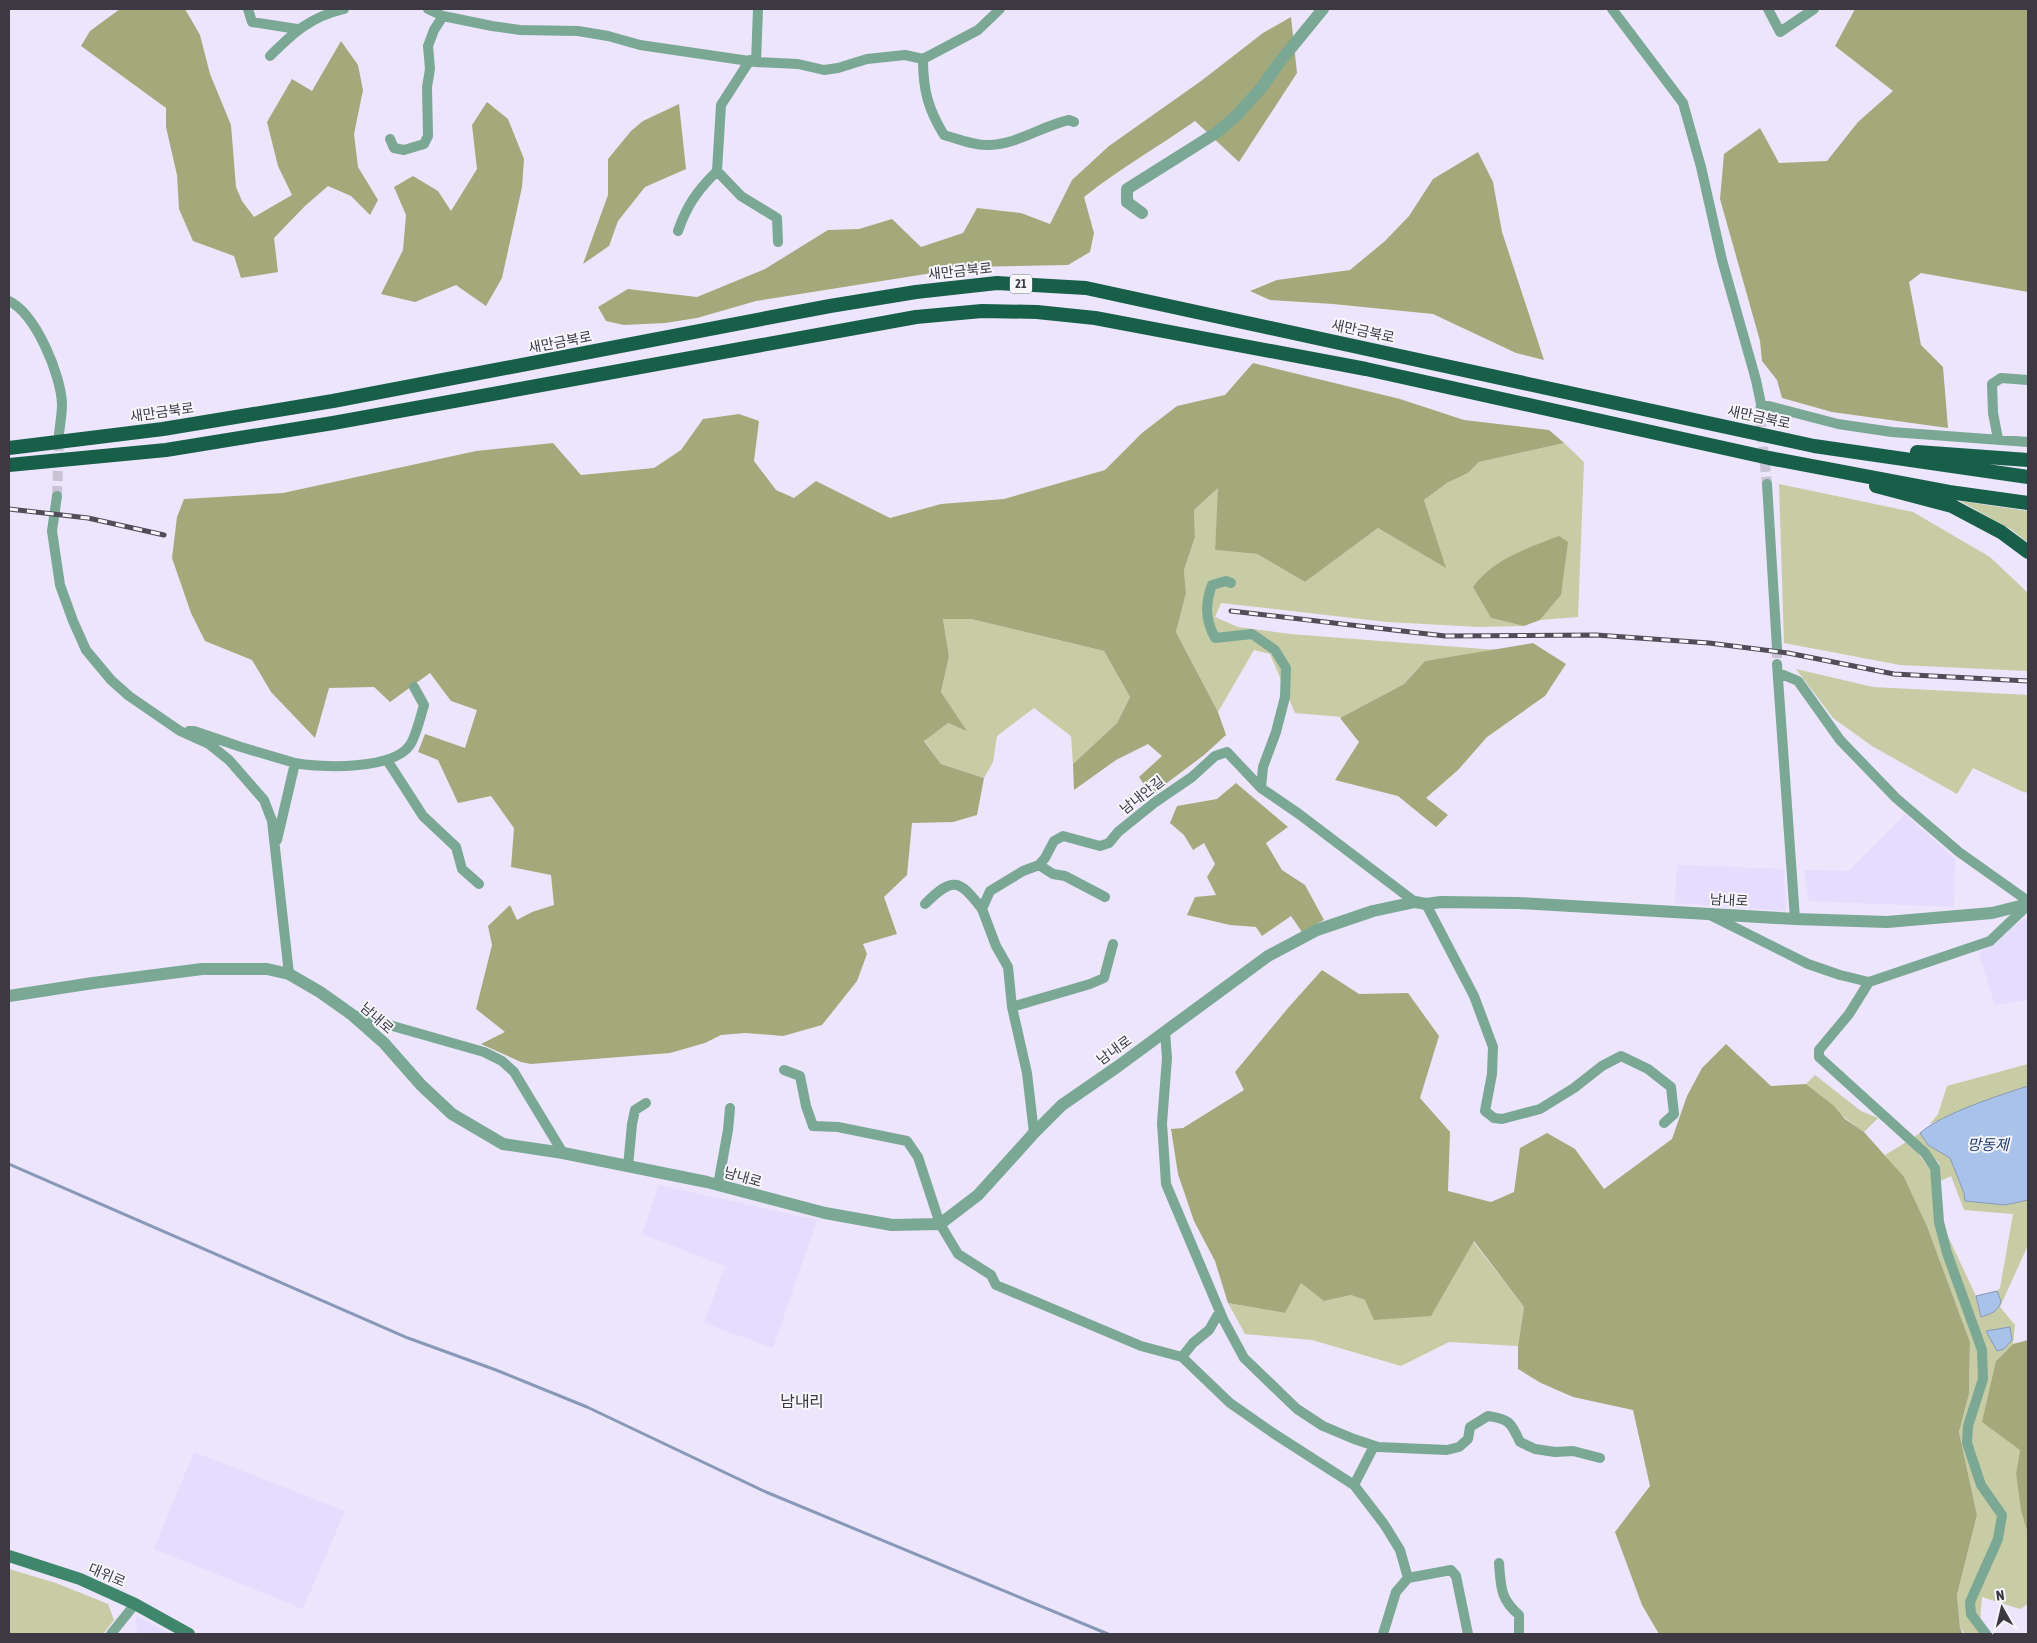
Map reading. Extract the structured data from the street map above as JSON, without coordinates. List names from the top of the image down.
{
  "streets": {
    "highway": ["새만금북로", "21"],
    "main road": ["대위로"],
    "street": ["남내안길", "남내로"]
  },
  "crossings": [
    ["남내안길", "남내로"]
  ],
  "districts": ["남내리"],
  "water": ["망동제"],
  "north": "top"
}
